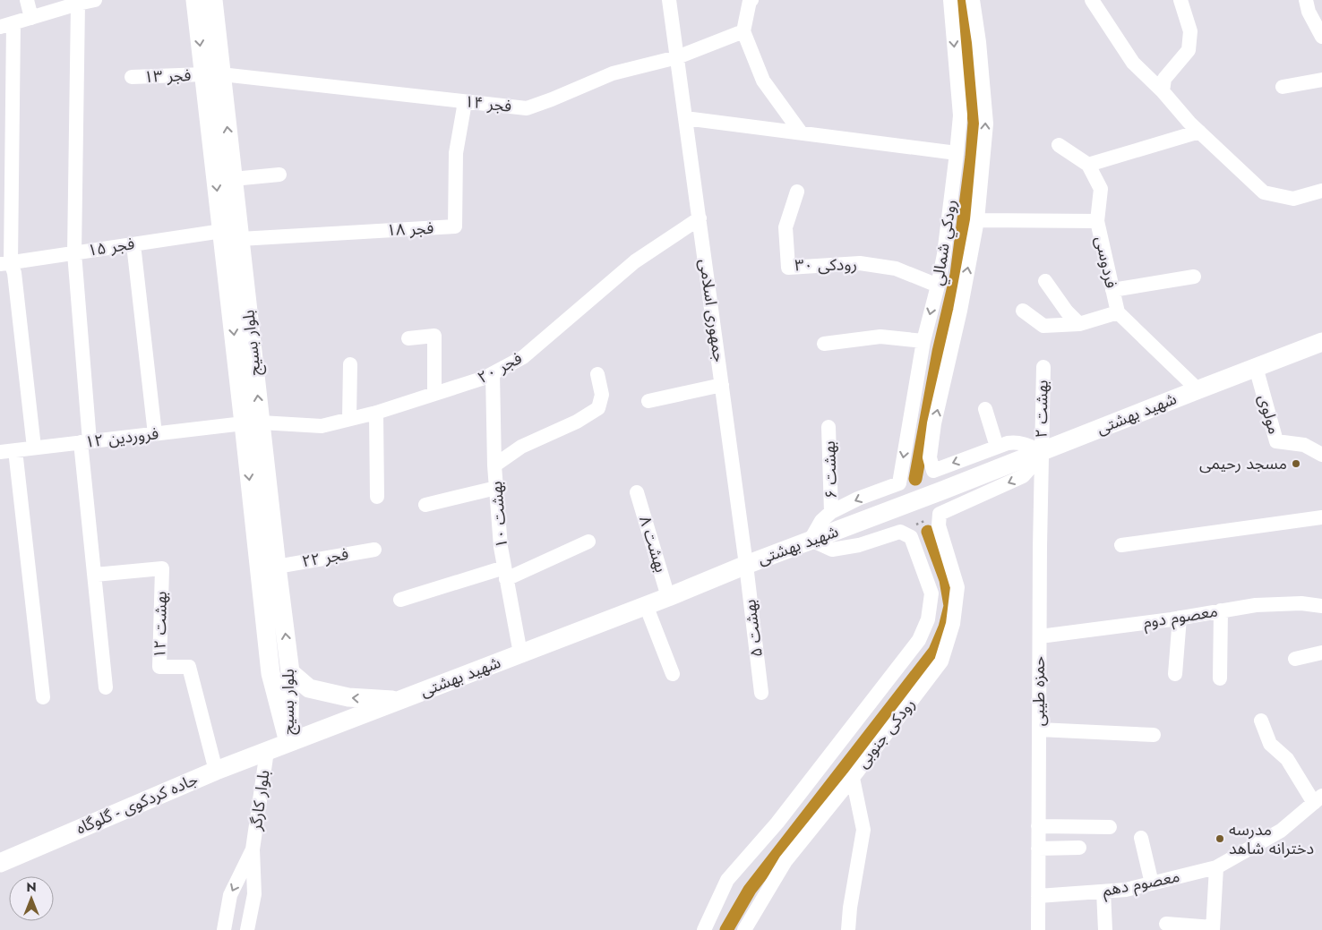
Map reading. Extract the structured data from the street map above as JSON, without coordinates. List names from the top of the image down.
{
  "streets": {
    "main road": ["بلوار بسیج", "شهید بهشتی", "جاده کردکوی - گلوگاه"],
    "street": [
      "فجر ۱۳",
      "فجر ۱۴",
      "فجر ۱۸",
      "رودکي شمالي",
      "فجر ۱۵",
      "فردوسی",
      "رودکی ۳۰",
      "جمهوری اسلامی",
      "فجر ۲۰",
      "بهشت ۲",
      "مولوی",
      "۱۲ فروردین",
      "بهشت ۶",
      "بهشت ۱۰",
      "بهشت ۸",
      "فجر ۲۲",
      "معصوم دوم",
      "بهشت ۱۲",
      "بهشت ۵",
      "حمزه طیبی",
      "رودکی جنوبی",
      "بلوار کارگر",
      "معصوم دهم"
    ]
  },
  "crossings": [
    ["فجر ۱۳", "فجر ۱۴"],
    ["فجر ۱۳", "بلوار بسیج"],
    ["فجر ۱۴", "فجر ۱۸"],
    ["فجر ۱۴", "جمهوری اسلامی"],
    ["فجر ۱۴", "بلوار بسیج"],
    ["فجر ۱۸", "بلوار بسیج"],
    ["رودکي شمالي", "فردوسی"],
    ["رودکي شمالي", "رودکی ۳۰"],
    ["رودکي شمالي", "بهشت ۶"],
    ["فجر ۱۵", "بلوار بسیج"],
    ["جمهوری اسلامی", "فجر ۲۰"],
    ["جمهوری اسلامی", "شهید بهشتی"],
    ["جمهوری اسلامی", "بهشت ۵"],
    ["بلوار بسیج", "فجر ۲۰"],
    ["بلوار بسیج", "شهید بهشتی"],
    ["بلوار بسیج", "۱۲ فروردین"],
    ["بلوار بسیج", "فجر ۲۲"],
    ["بلوار بسیج", "بلوار کارگر"],
    ["بلوار بسیج", "جاده کردکوی - گلوگاه"],
    ["فجر ۲۰", "۱۲ فروردین"],
    ["فجر ۲۰", "بهشت ۱۰"],
    ["بهشت ۲", "شهید بهشتی"],
    ["بهشت ۲", "حمزه طیبی"],
    ["شهید بهشتی", "مولوی"],
    ["شهید بهشتی", "بهشت ۱۰"],
    ["شهید بهشتی", "بهشت ۸"],
    ["شهید بهشتی", "بهشت ۵"],
    ["شهید بهشتی", "حمزه طیبی"],
    ["شهید بهشتی", "بلوار کارگر"],
    ["شهید بهشتی", "جاده کردکوی - گلوگاه"],
    ["معصوم دوم", "حمزه طیبی"],
    ["بهشت ۱۲", "جاده کردکوی - گلوگاه"],
    ["حمزه طیبی", "معصوم دهم"],
    ["بلوار کارگر", "جاده کردکوی - گلوگاه"]
  ],
  "places": ["مسجد رحیمی", "مدرسه دخترانه شاهد"],
  "north": "top"
}
